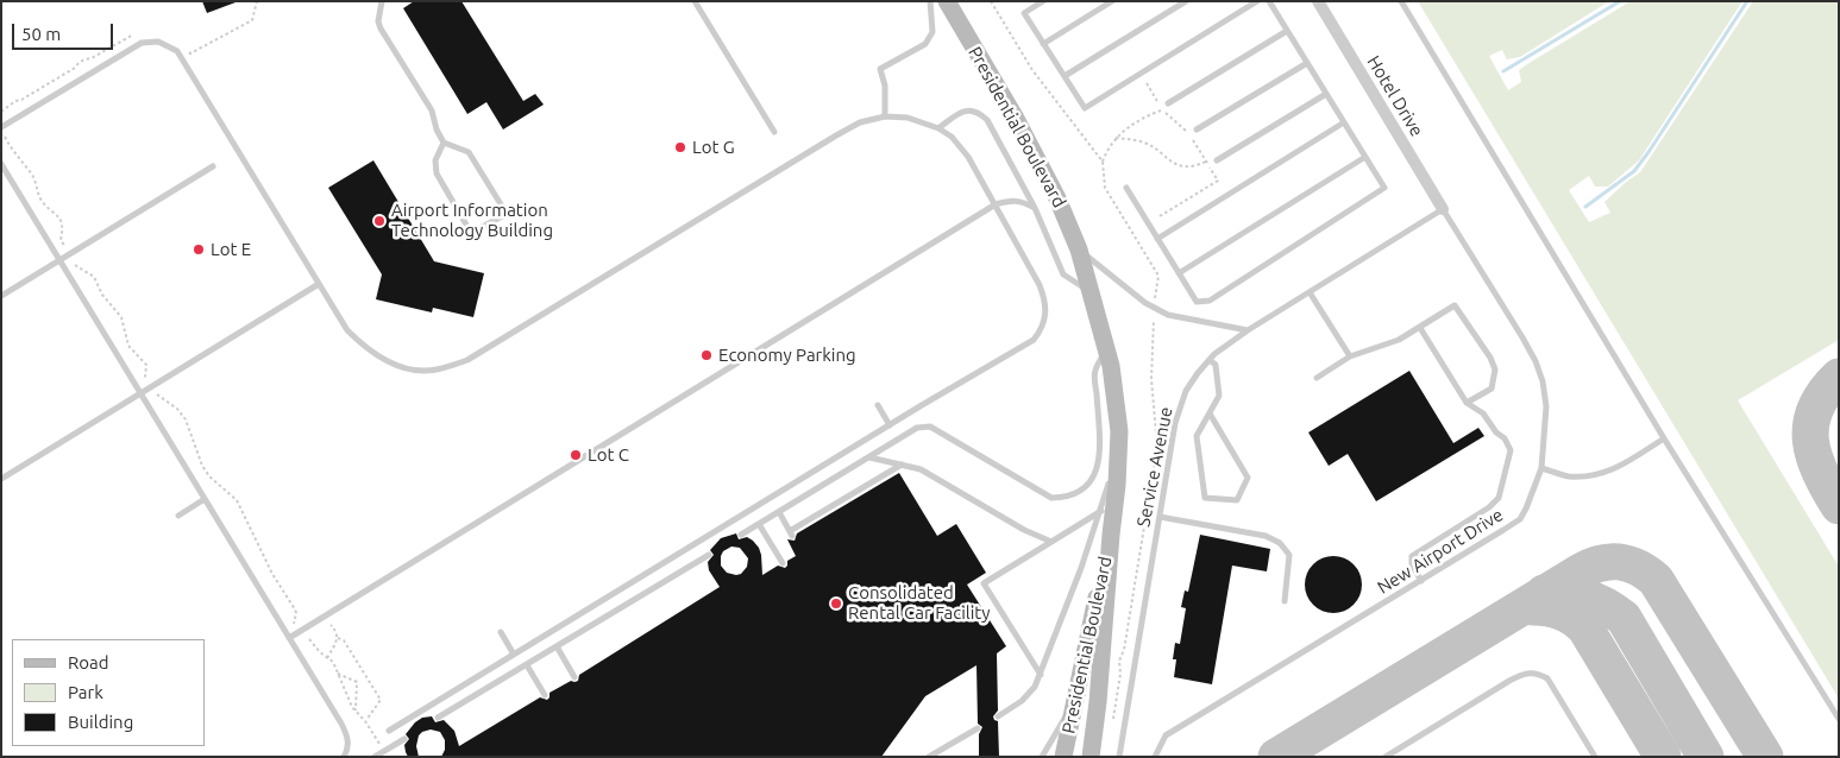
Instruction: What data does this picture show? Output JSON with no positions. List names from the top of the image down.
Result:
{
  "streets": {
    "main road": ["Presidential Boulevard"],
    "street": ["Hotel Drive"],
    "lane": ["Service Avenue", "New Airport Drive"]
  },
  "crossings": [
    ["Hotel Drive", "Service Avenue"],
    ["Hotel Drive", "New Airport Drive"],
    ["Service Avenue", "New Airport Drive"]
  ],
  "places": [
    "Lot G",
    "Airport Information Technology Building",
    "Lot E",
    "Economy Parking",
    "Lot C",
    "Consolidated Rental Car Facility"
  ],
  "legend": ["Road", "Park", "Building"],
  "scale_bar": "50 m"
}
